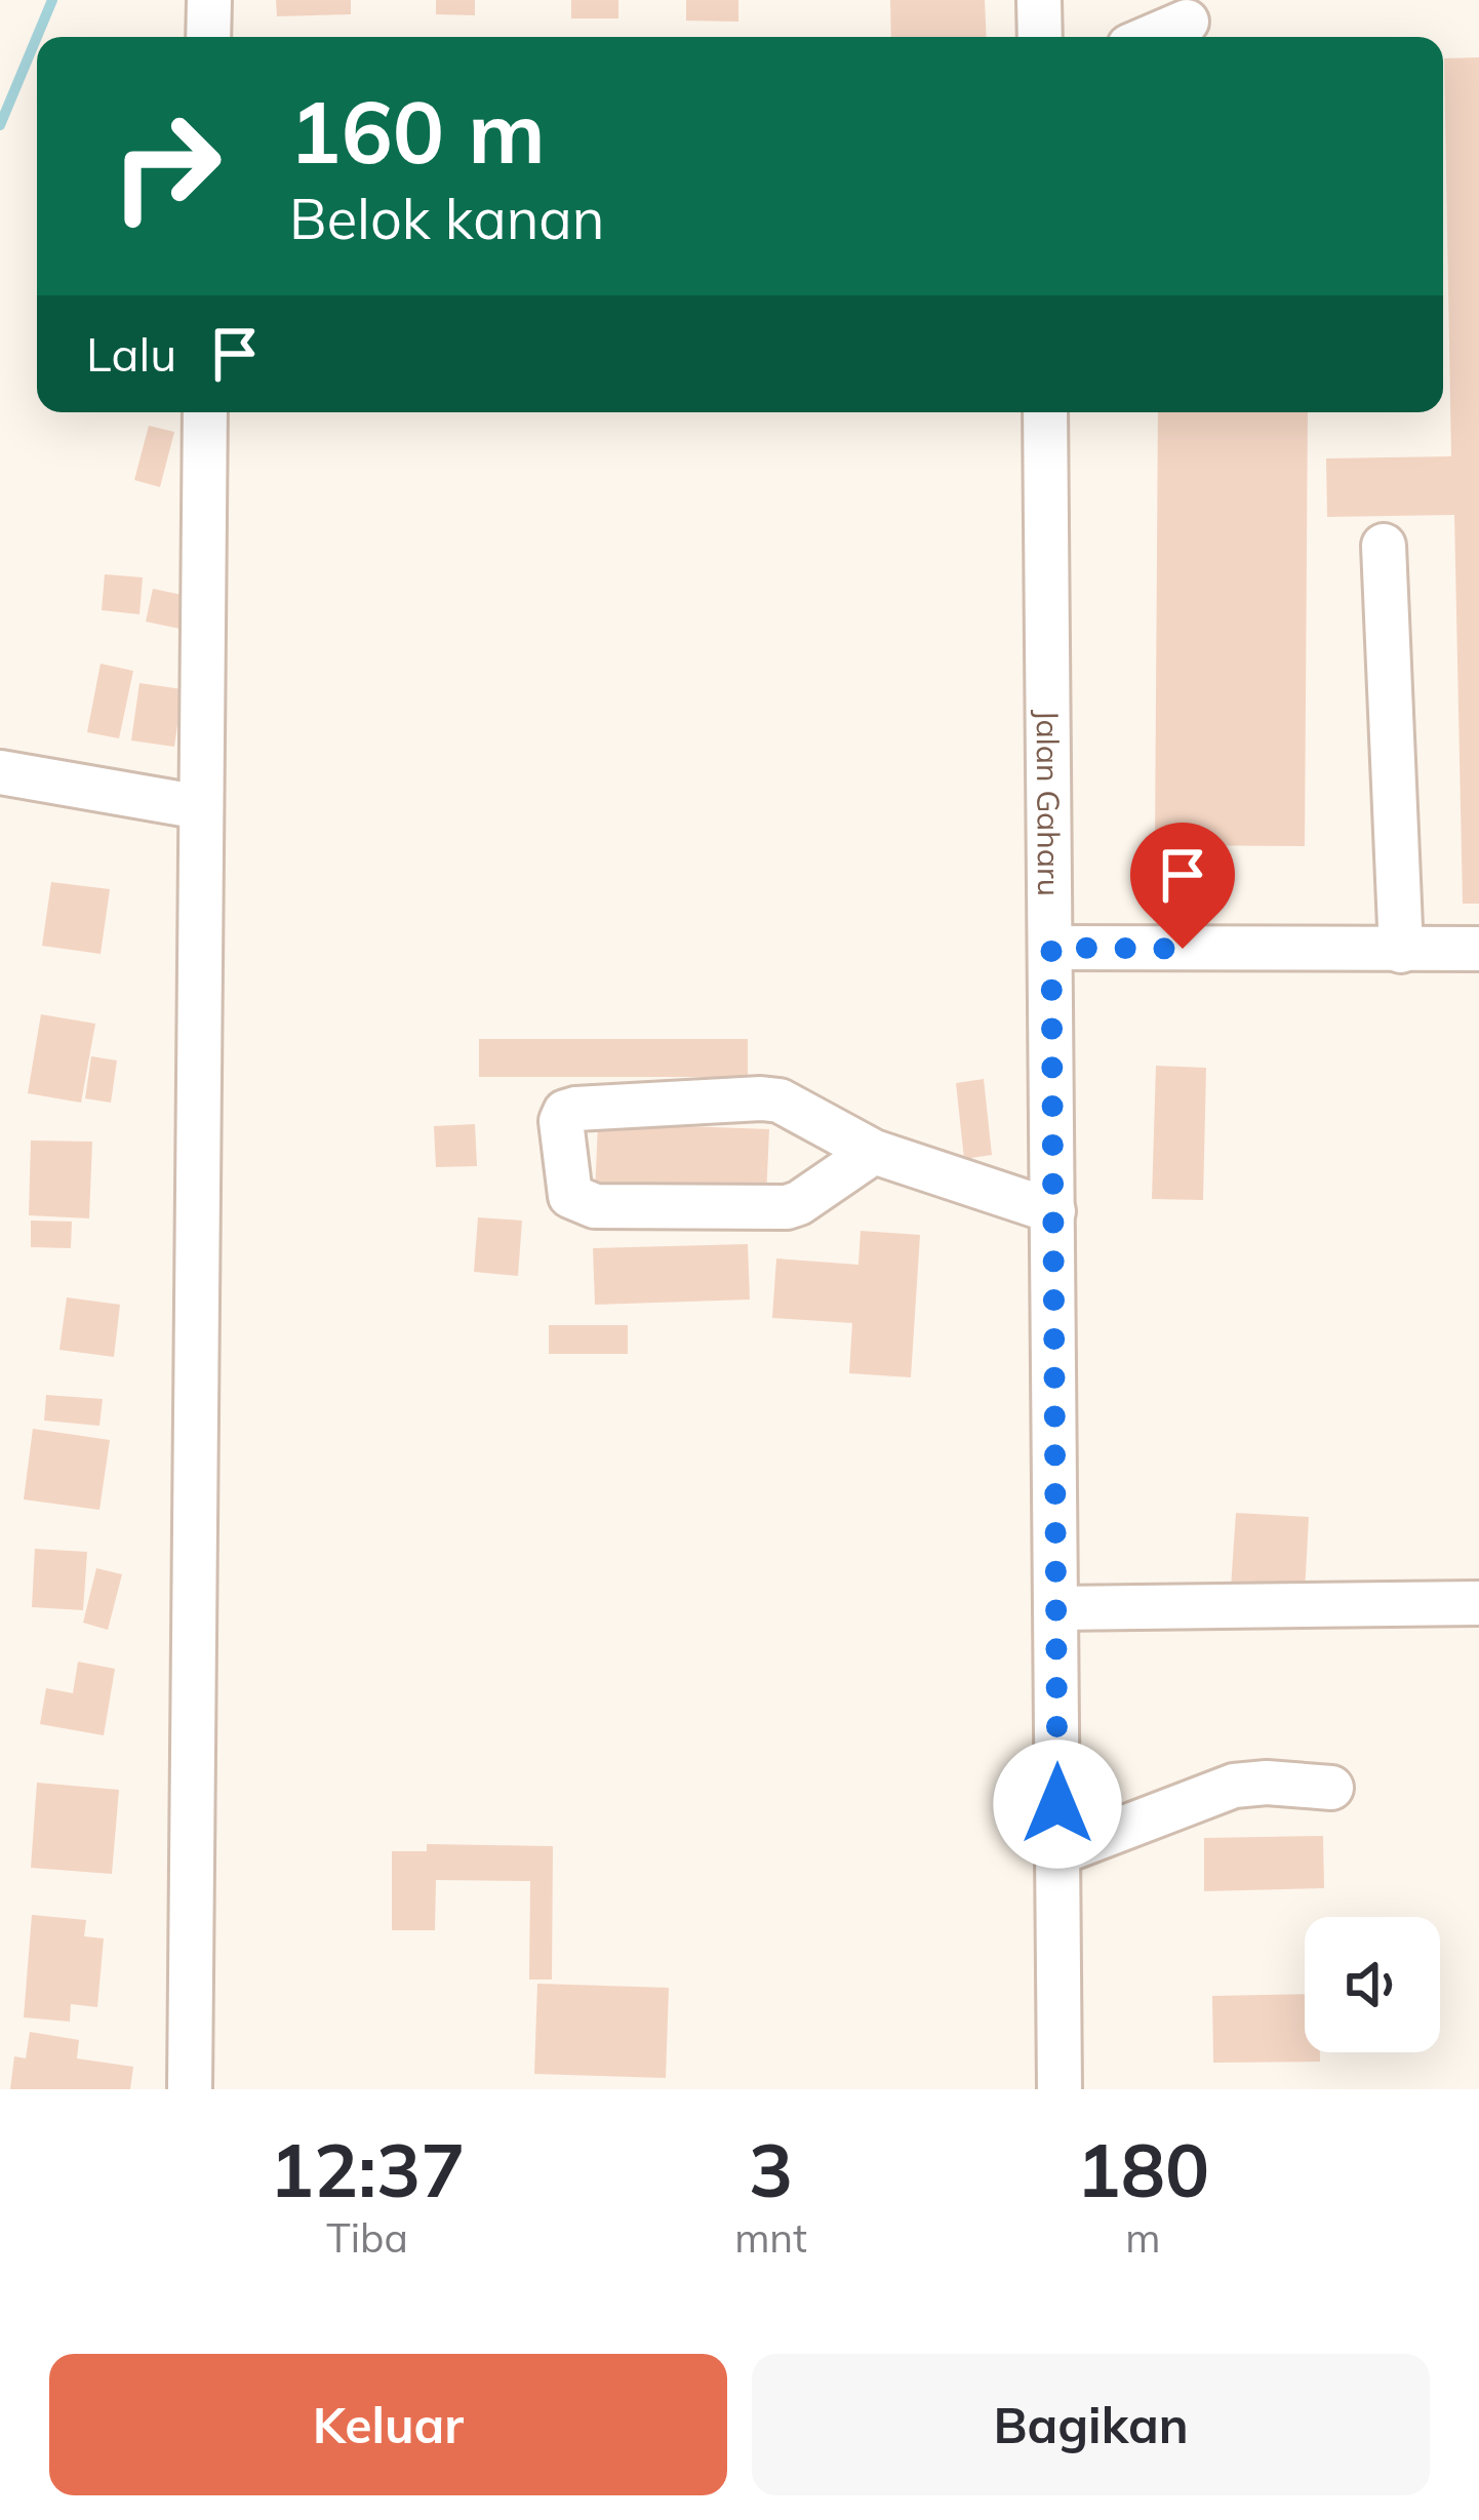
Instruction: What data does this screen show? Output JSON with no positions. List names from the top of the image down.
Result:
{
  "streets": {
    "street": ["Jalan Gaharu"]
  },
  "page": {
    "turn": ["160 m", "Belok kanan"],
    "then": "Lalu",
    "eta": [
      "12:37",
      "Tiba",
      "3",
      "mnt",
      "180",
      "m"
    ],
    "buttons": ["Keluar", "Bagikan"]
  }
}
